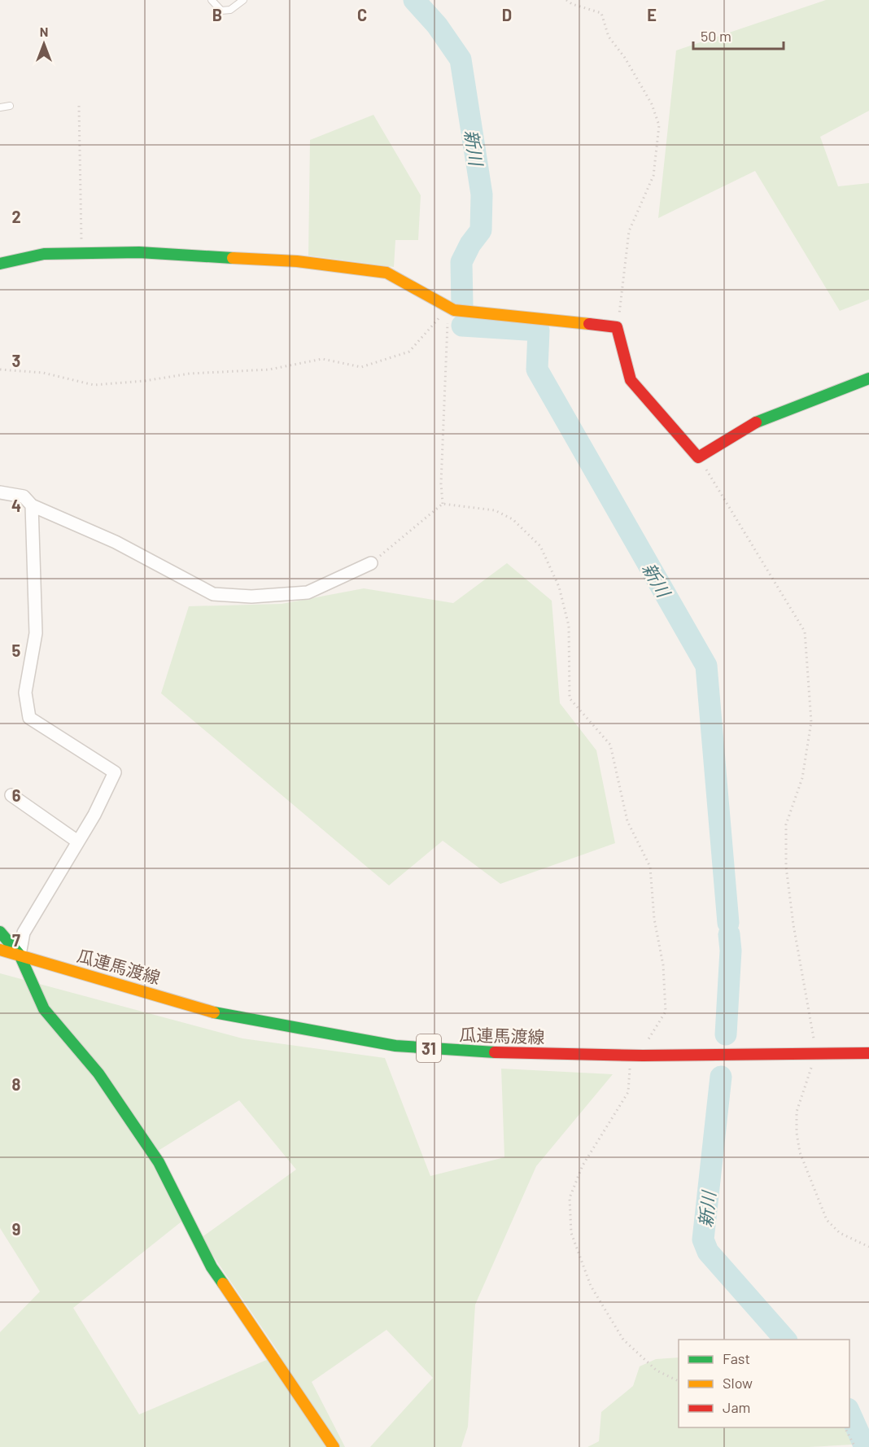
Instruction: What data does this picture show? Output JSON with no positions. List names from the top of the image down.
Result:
{
  "streets": {
    "street": ["瓜連馬渡線", "31"]
  },
  "water": ["新川"],
  "legend": ["Fast", "Slow", "Jam"],
  "scale_bar": "50 m",
  "north": "top",
  "grid": {
    "columns": [
      "B",
      "C",
      "D",
      "E"
    ],
    "rows": [
      "2",
      "3",
      "4",
      "5",
      "6",
      "7",
      "8",
      "9"
    ]
  }
}
